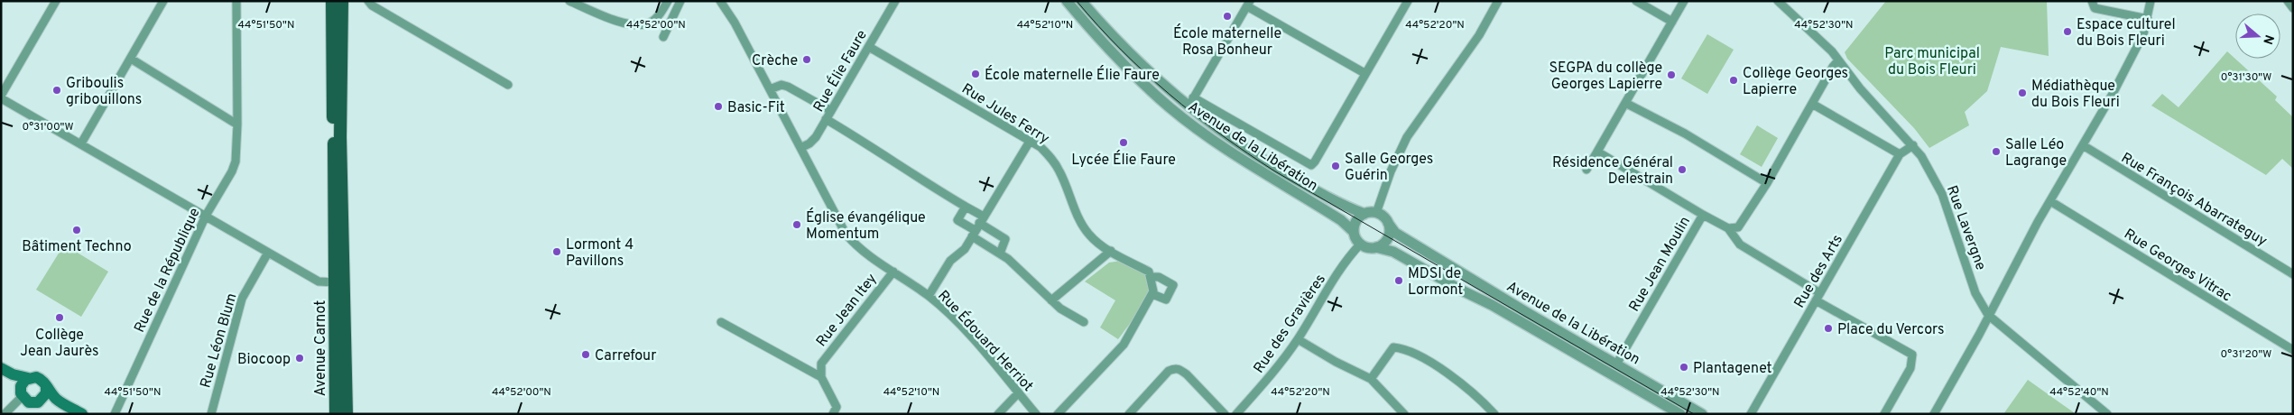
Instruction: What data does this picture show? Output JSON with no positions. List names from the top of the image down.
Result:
{
  "streets": {
    "main road": ["Avenue Carnot"],
    "street": [
      "Rue Élie Faure",
      "Rue Jules Ferry",
      "Avenue de la Libération",
      "Rue François Abarrateguy",
      "Rue Lavergne",
      "Rue Jean Moulin",
      "Rue Georges Vitrac",
      "Rue de la République",
      "Rue des Arts",
      "Rue Jean Itey",
      "Rue des Gravières",
      "Rue Léon Blum",
      "Rue Édouard Herriot"
    ]
  },
  "crossings": [
    ["Rue Élie Faure", "Rue Jules Ferry"],
    ["Rue Élie Faure", "Rue Édouard Herriot"],
    ["Avenue de la Libération", "Rue Jean Moulin"],
    ["Avenue de la Libération", "Rue des Gravières"],
    ["Rue Lavergne", "Rue des Arts"],
    ["Rue Jean Itey", "Rue Édouard Herriot"]
  ],
  "parks": ["Parc municipal du Bois Fleuri"],
  "places": [
    "École maternelle Rosa Bonheur",
    "Espace culturel du Bois Fleuri",
    "Crèche",
    "École maternelle Élie Faure",
    "SEGPA du collège Georges Lapierre",
    "Collège Georges Lapierre",
    "Griboulis gribouillons",
    "Médiathèque du Bois Fleuri",
    "Basic-Fit",
    "Lycée Élie Faure",
    "Salle Léo Lagrange",
    "Salle Georges Guérin",
    "Résidence Général Delestrain",
    "Église évangélique Momentum",
    "Bâtiment Techno",
    "Lormont 4 Pavillons",
    "MDSI de Lormont",
    "Collège Jean Jaurès",
    "Place du Vercors",
    "Carrefour",
    "Biocoop",
    "Plantagenet"
  ],
  "north": "right",
  "coordinates": [
    "44°51'50\"N",
    "44°52'00\"N",
    "44°52'10\"N",
    "44°52'20\"N",
    "44°52'30\"N",
    "0°31'30\"W",
    "0°31'00\"W",
    "0°31'20\"W",
    "44°52'40\"N"
  ]
}
